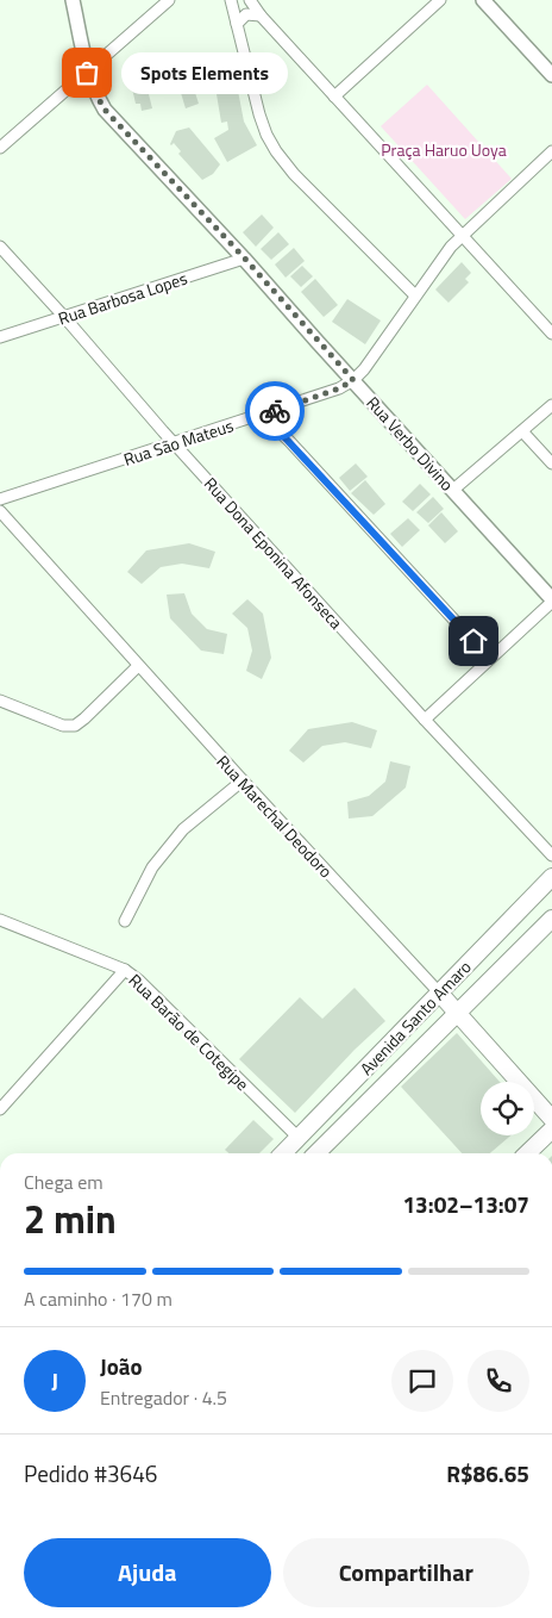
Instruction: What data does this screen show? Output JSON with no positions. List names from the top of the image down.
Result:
{
  "streets": {
    "main road": ["Rua Marechal Deodoro", "Avenida Santo Amaro"],
    "street": [
      "Rua Barbosa Lopes",
      "Rua São Mateus",
      "Rua Verbo Divino",
      "Rua Dona Eponina Afonseca",
      "Rua Barão de Cotegipe"
    ]
  },
  "crossings": [
    ["Rua Barbosa Lopes", "Rua Verbo Divino"],
    ["Rua Barbosa Lopes", "Rua Dona Eponina Afonseca"],
    ["Rua São Mateus", "Rua Verbo Divino"],
    ["Rua São Mateus", "Rua Dona Eponina Afonseca"],
    ["Rua Marechal Deodoro", "Avenida Santo Amaro"],
    ["Avenida Santo Amaro", "Rua Barão de Cotegipe"]
  ],
  "parks": ["Praça Haruo Uoya"],
  "places": ["Spots Elements"],
  "page": {
    "bubble": "Spots Elements",
    "heading": ["2 min", "Chega em", "13:02–13:07"],
    "panel": [
      "João",
      "Entregador · 4.5",
      "Pedido #3646",
      "R$86.65"
    ],
    "bar": "A caminho · 170 m",
    "round": "J",
    "buttons": ["Ajuda", "Compartilhar"]
  }
}
